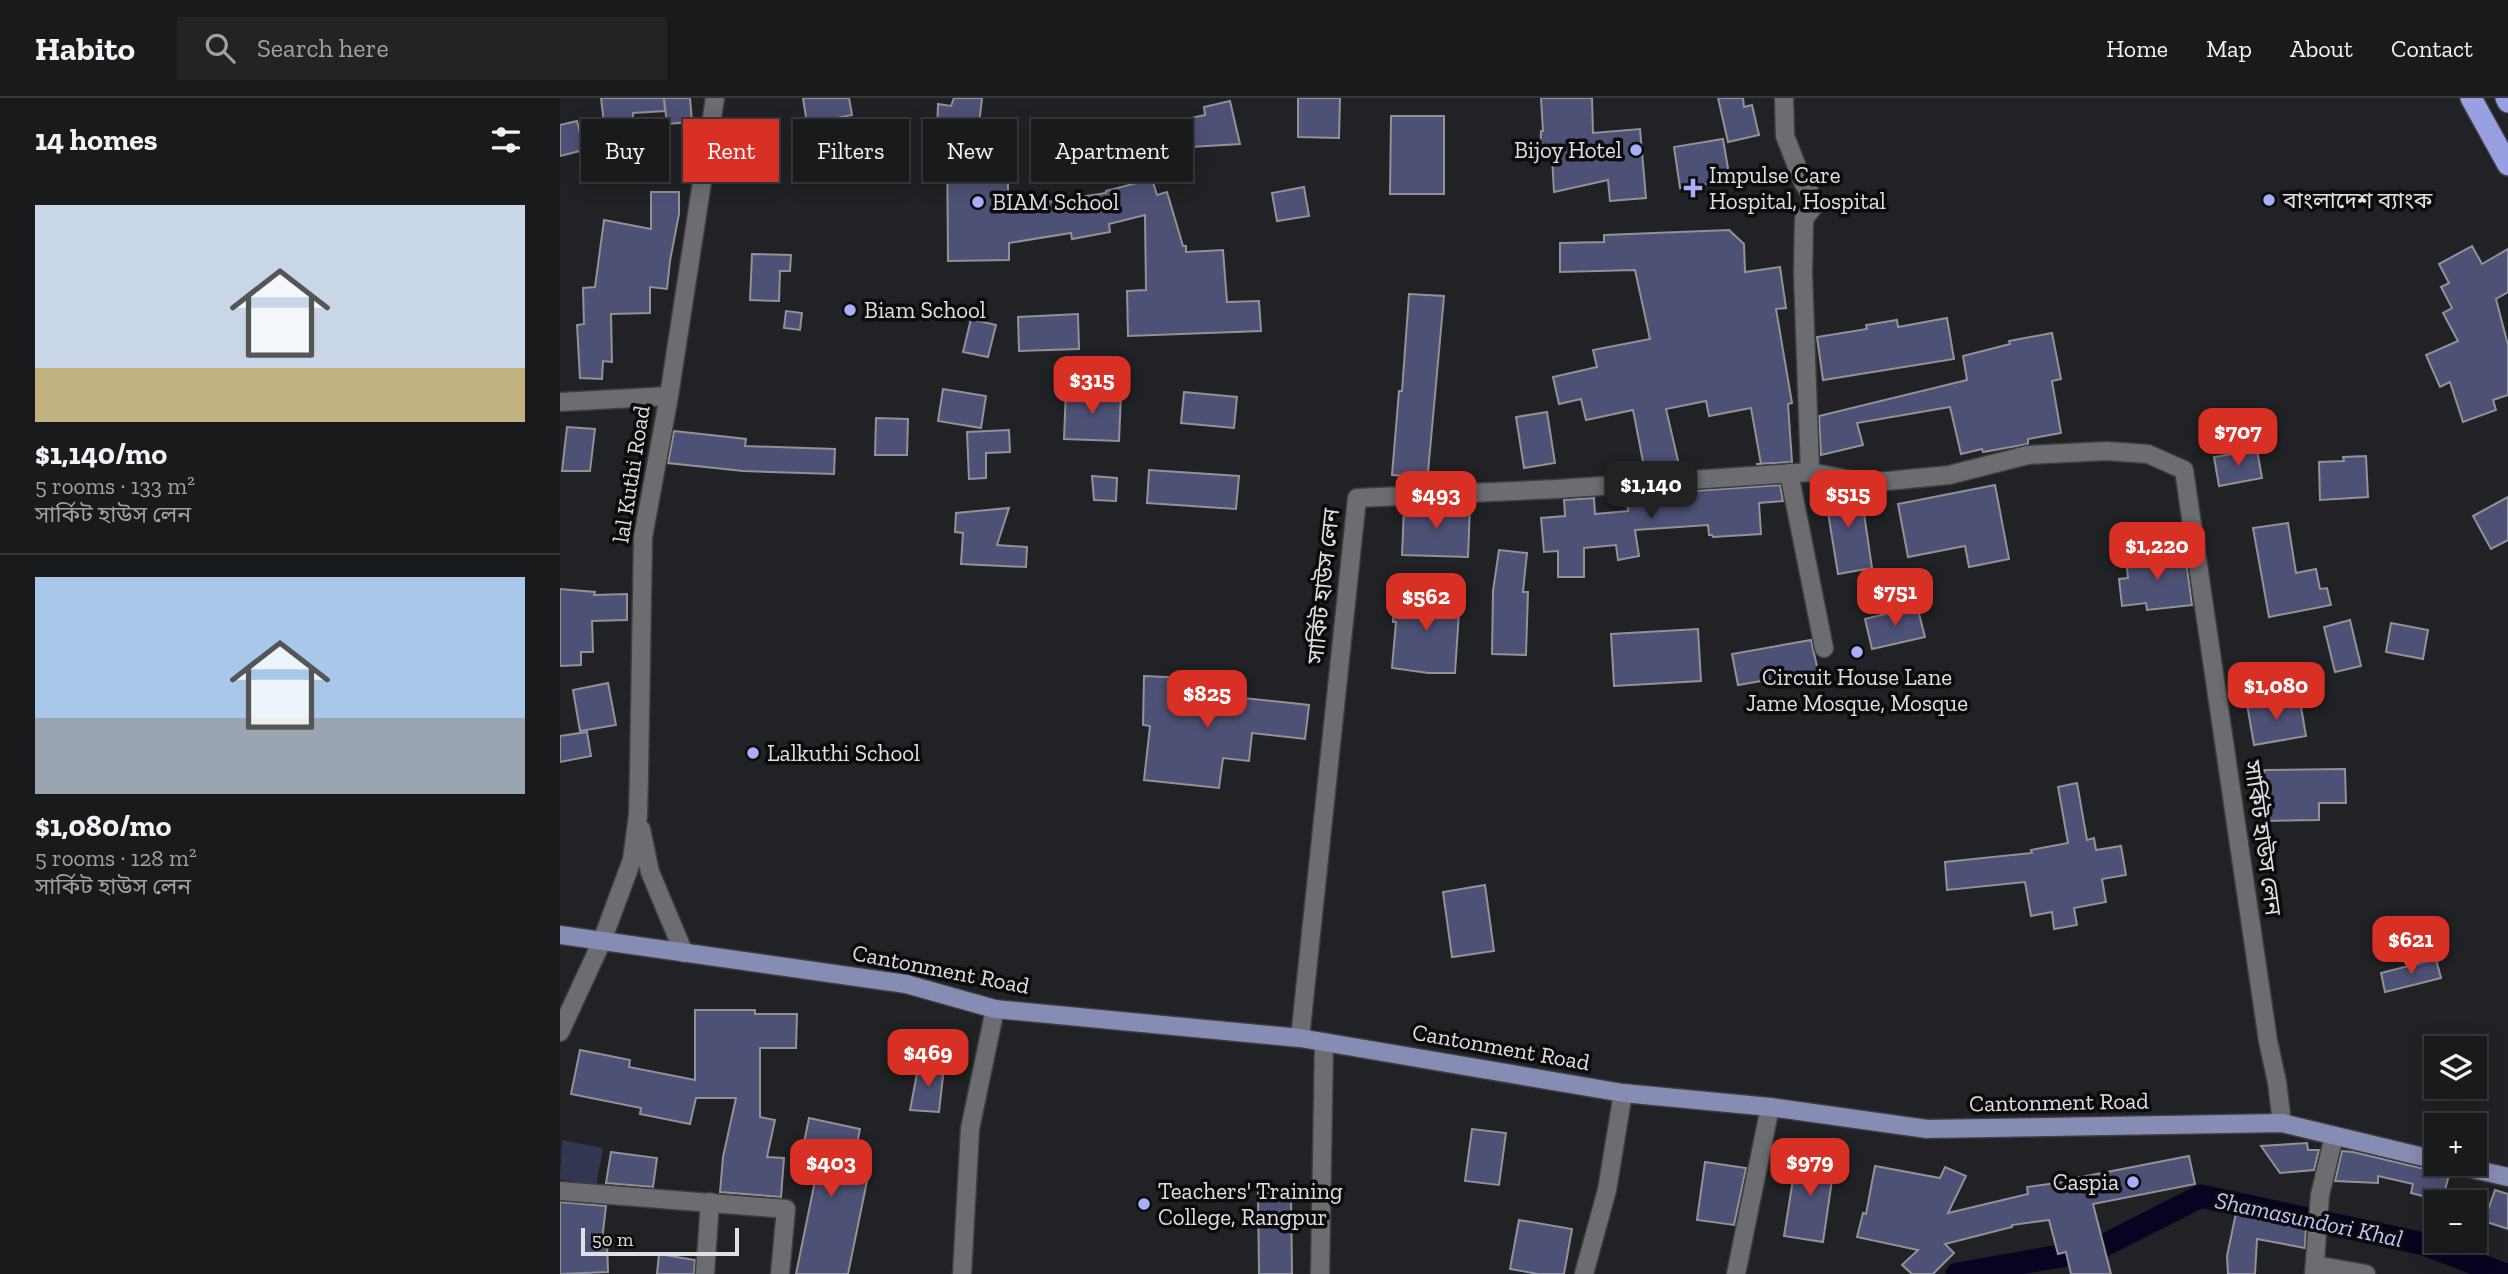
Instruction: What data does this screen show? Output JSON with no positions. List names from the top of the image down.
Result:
{
  "streets": {
    "main road": ["Cantonment Road"],
    "street": ["lal Kuthi Road", "সার্কিট হাউস লেন"]
  },
  "crossings": [
    ["lal Kuthi Road", "Cantonment Road"],
    ["সার্কিট হাউস লেন", "Cantonment Road"]
  ],
  "water": ["Shamasundori Khal"],
  "places": {
    "other": [
      "Bijoy Hotel",
      "বাংলাদেশ ব্যাংক",
      "BIAM School",
      "Biam School",
      "Circuit House Lane Jame Mosque, Mosque",
      "Lalkuthi School",
      "Caspia",
      "Teachers' Training College, Rangpur"
    ],
    "health": ["Impulse Care Hospital, Hospital"]
  },
  "scale_bar": "50 m",
  "page": {
    "header": "Habito",
    "search": "Search here",
    "nav": [
      "Home",
      "Map",
      "About",
      "Contact"
    ],
    "heading": "14 homes",
    "chip": [
      "Buy",
      "Rent",
      "Filters",
      "New",
      "Apartment"
    ],
    "list": [
      {
        "name": "$1,140/mo",
        "note": "5 rooms · 133 m² · সার্কিট হাউস লেন"
      },
      {
        "name": "$1,080/mo",
        "note": "5 rooms · 128 m² · সার্কিট হাউস লেন"
      }
    ],
    "price": [
      "$315",
      "$707",
      "$1,140",
      "$515",
      "$493",
      "$1,220",
      "$751",
      "$562",
      "$1,080",
      "$825",
      "$621",
      "$469",
      "$979",
      "$403"
    ],
    "map_buttons": ["+", "−"],
    "scale": "50 m"
  }
}
